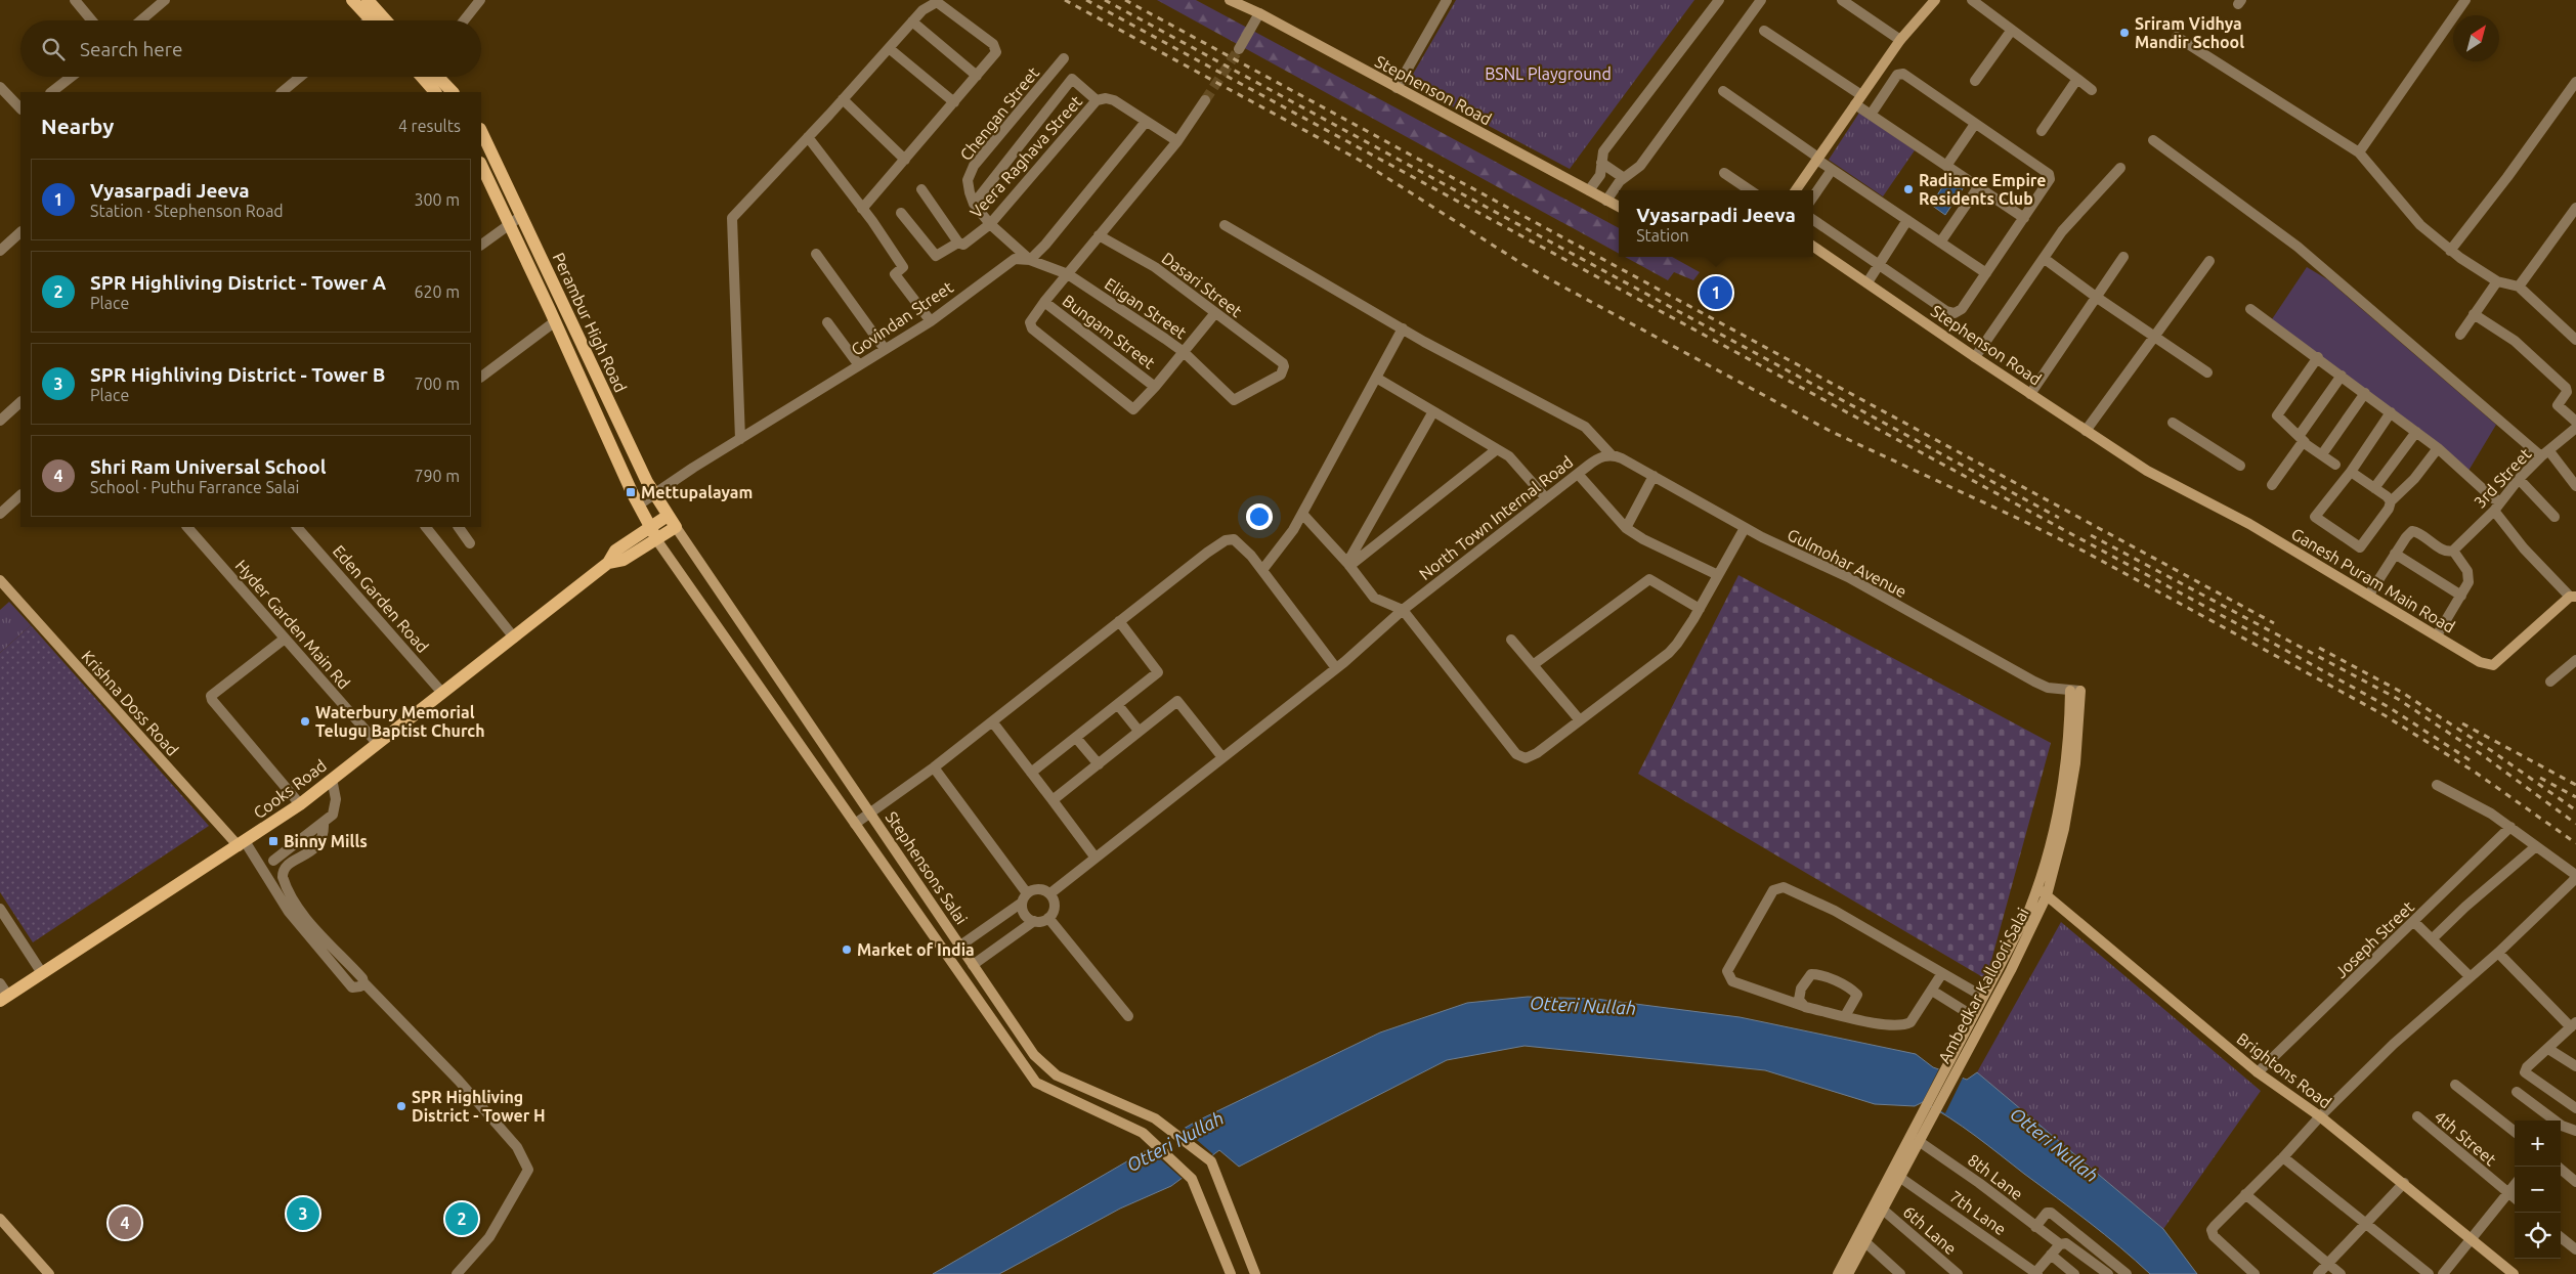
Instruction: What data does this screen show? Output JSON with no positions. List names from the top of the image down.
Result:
{
  "streets": {
    "main road": [
      "Stephenson Road",
      "Perambur High Road",
      "Ganesh Puram Main Road",
      "Krishna Doss Road",
      "Cooks Road",
      "Stephensons Salai",
      "Ambedkar Kalloori Salai",
      "Brightons Road"
    ],
    "street": [
      "Chengan Street",
      "Veera Raghava Street",
      "Dasari Street",
      "Eligan Street",
      "Govindan Street",
      "Bungam Street",
      "3rd Street",
      "North Town Internal Road",
      "Gulmohar Avenue",
      "Eden Garden Road",
      "Hyder Garden Main Rd",
      "Joseph Street",
      "4th Street",
      "8th Lane",
      "7th Lane",
      "6th Lane"
    ]
  },
  "crossings": [
    ["Stephenson Road", "Ganesh Puram Main Road"],
    ["Chengan Street", "Veera Raghava Street"],
    ["Chengan Street", "Eligan Street"],
    ["Chengan Street", "Govindan Street"],
    ["Dasari Street", "Eligan Street"],
    ["Eligan Street", "Govindan Street"],
    ["Govindan Street", "Perambur High Road"],
    ["Perambur High Road", "Cooks Road"],
    ["Perambur High Road", "Stephensons Salai"],
    ["North Town Internal Road", "Gulmohar Avenue"],
    ["Gulmohar Avenue", "Ambedkar Kalloori Salai"],
    ["Eden Garden Road", "Cooks Road"],
    ["Hyder Garden Main Rd", "Cooks Road"],
    ["Krishna Doss Road", "Cooks Road"],
    ["Cooks Road", "Stephensons Salai"],
    ["Joseph Street", "Brightons Road"],
    ["Ambedkar Kalloori Salai", "Brightons Road"],
    ["Ambedkar Kalloori Salai", "8th Lane"],
    ["Ambedkar Kalloori Salai", "7th Lane"],
    ["Ambedkar Kalloori Salai", "6th Lane"]
  ],
  "water": ["Otteri Nullah"],
  "parks": ["BSNL Playground"],
  "places": {
    "other": [
      "Sriram Vidhya Mandir School",
      "Radiance Empire Residents Club",
      "Waterbury Memorial Telugu Baptist Church",
      "Market of India",
      "SPR Highliving District - Tower H"
    ],
    "transit": ["Mettupalayam", "Binny Mills"]
  },
  "north": "top right",
  "page": {
    "search": "Search here",
    "heading": ["Nearby", "4 results"],
    "list": [
      {
        "mark": "1",
        "name": "Vyasarpadi Jeeva",
        "note": "Station · Stephenson Road",
        "value": "300 m"
      },
      {
        "mark": "2",
        "name": "SPR Highliving District - Tower A",
        "note": "Place",
        "value": "620 m"
      },
      {
        "mark": "3",
        "name": "SPR Highliving District - Tower B",
        "note": "Place",
        "value": "700 m"
      },
      {
        "mark": "4",
        "name": "Shri Ram Universal School",
        "note": "School · Puthu Farrance Salai",
        "value": "790 m"
      }
    ],
    "popup": ["Vyasarpadi Jeeva", "Station"],
    "pins": [
      "1",
      "3",
      "2",
      "4"
    ],
    "map_buttons": ["+", "−"]
  }
}
